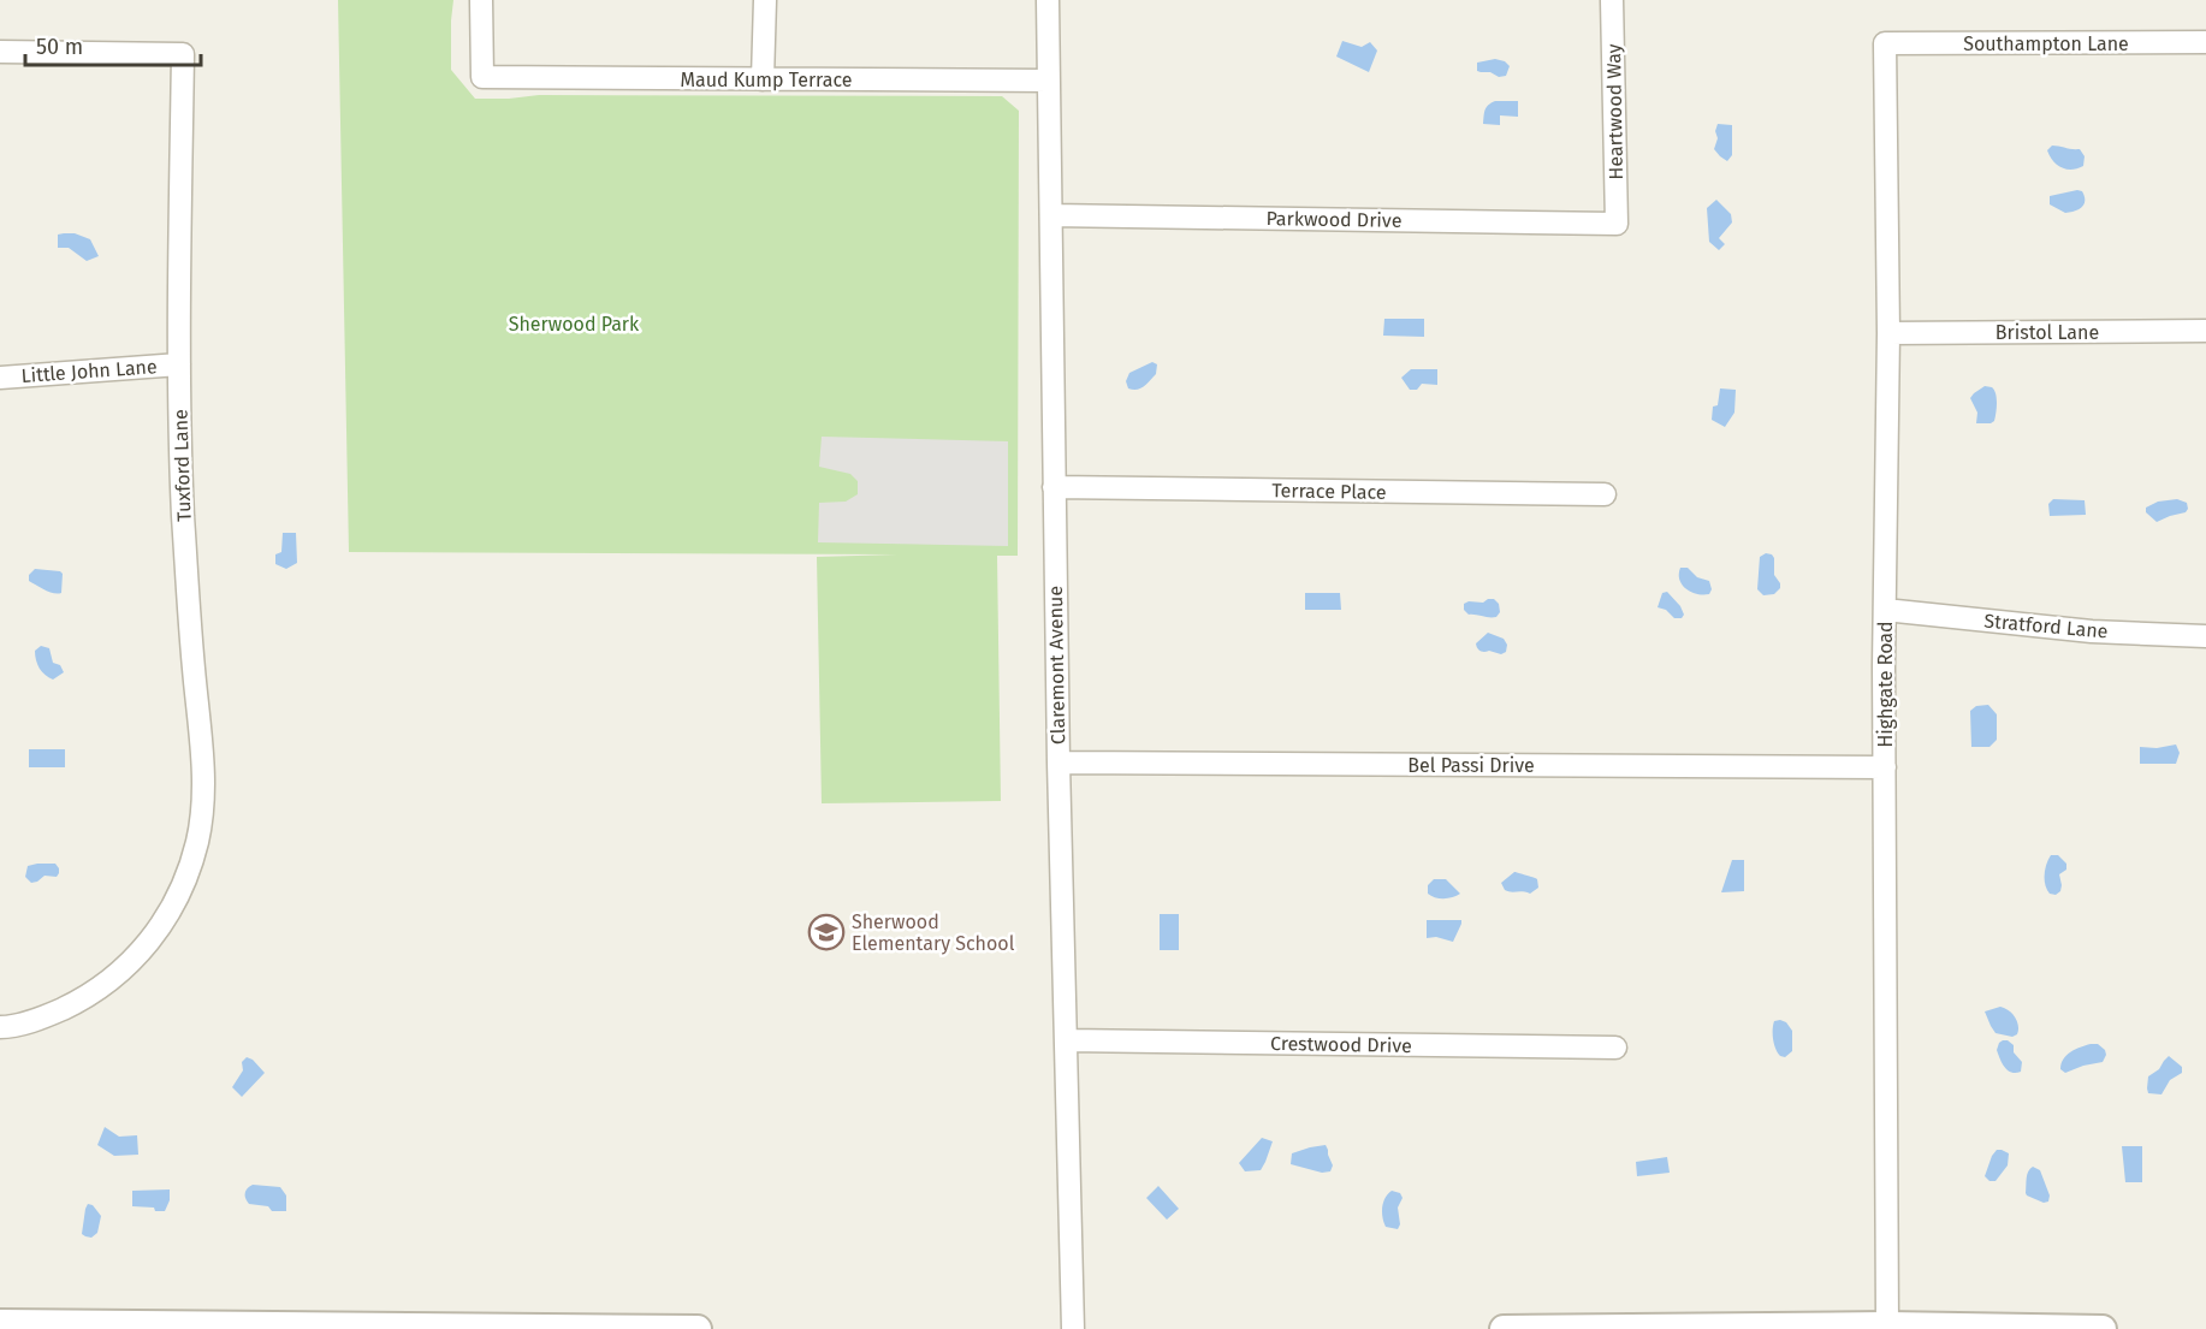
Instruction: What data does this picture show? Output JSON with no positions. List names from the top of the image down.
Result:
{
  "streets": {
    "street": [
      "Southampton Lane",
      "Maud Kump Terrace",
      "Heartwood Way",
      "Parkwood Drive",
      "Bristol Lane",
      "Little John Lane",
      "Tuxford Lane",
      "Terrace Place",
      "Stratford Lane",
      "Claremont Avenue",
      "Highgate Road",
      "Bel Passi Drive",
      "Crestwood Drive"
    ]
  },
  "crossings": [
    ["Southampton Lane", "Highgate Road"],
    ["Maud Kump Terrace", "Claremont Avenue"],
    ["Heartwood Way", "Parkwood Drive"],
    ["Parkwood Drive", "Claremont Avenue"],
    ["Bristol Lane", "Highgate Road"],
    ["Little John Lane", "Tuxford Lane"],
    ["Terrace Place", "Claremont Avenue"],
    ["Stratford Lane", "Highgate Road"],
    ["Claremont Avenue", "Bel Passi Drive"],
    ["Claremont Avenue", "Crestwood Drive"],
    ["Highgate Road", "Bel Passi Drive"]
  ],
  "parks": ["Sherwood Park"],
  "places": {
    "school or university": ["Sherwood Elementary School"]
  },
  "scale_bar": "50 m"
}
